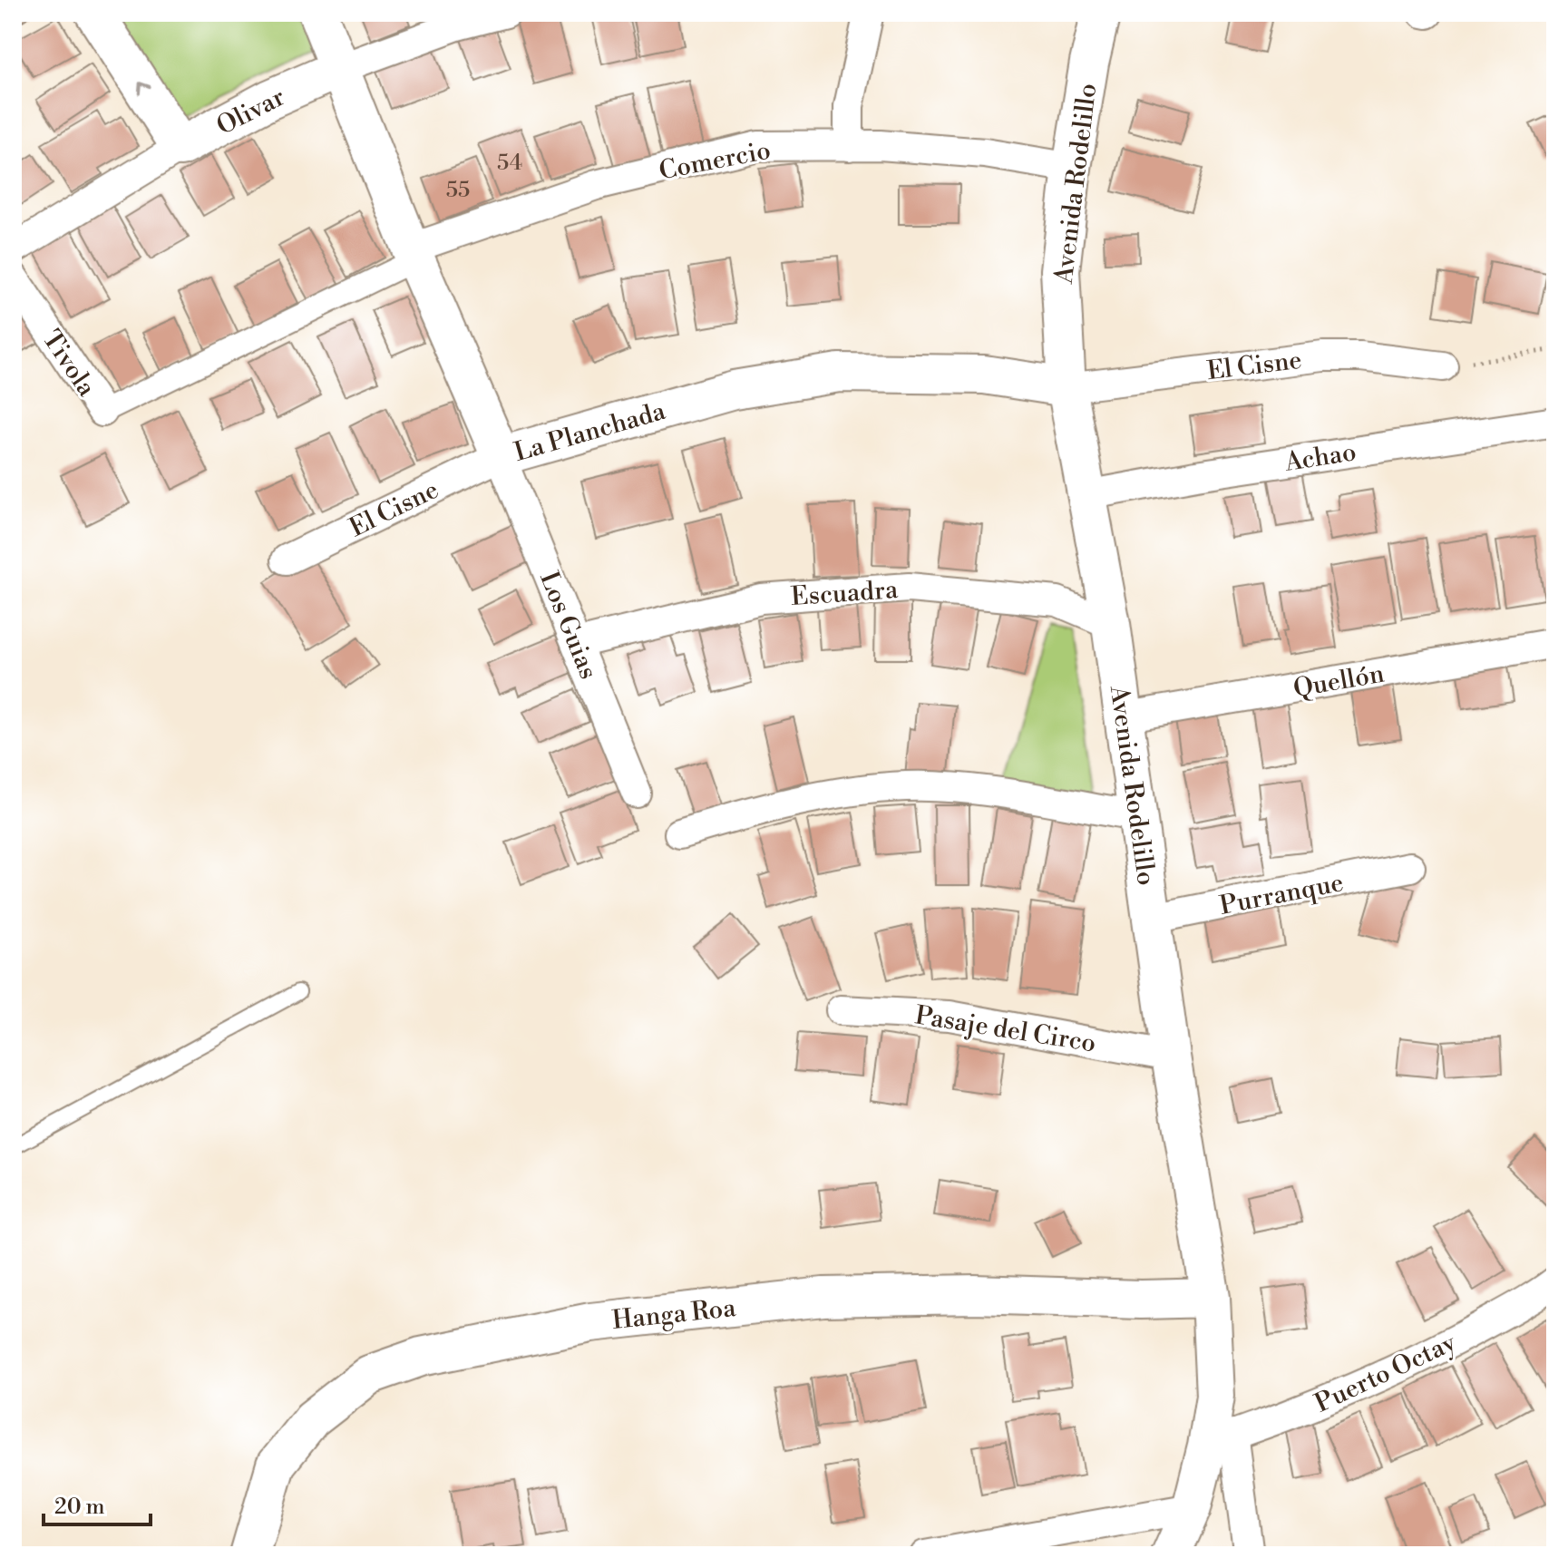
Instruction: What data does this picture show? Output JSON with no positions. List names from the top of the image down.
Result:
{
  "streets": {
    "street": [
      "Olivar",
      "Comercio",
      "Avenida Rodelillo",
      "Tivola",
      "El Cisne",
      "La Planchada",
      "Achao",
      "Escuadra",
      "Los Guias",
      "Quellón",
      "Purranque",
      "Pasaje del Circo",
      "Hanga Roa",
      "Puerto Octay"
    ]
  },
  "crossings": [
    ["Olivar", "La Planchada"],
    ["Comercio", "Avenida Rodelillo"],
    ["Comercio", "Tivola"],
    ["Comercio", "La Planchada"],
    ["Avenida Rodelillo", "El Cisne"],
    ["Avenida Rodelillo", "La Planchada"],
    ["Avenida Rodelillo", "Achao"],
    ["Avenida Rodelillo", "Escuadra"],
    ["Avenida Rodelillo", "Quellón"],
    ["Avenida Rodelillo", "Purranque"],
    ["Avenida Rodelillo", "Pasaje del Circo"],
    ["Avenida Rodelillo", "Hanga Roa"],
    ["Avenida Rodelillo", "Puerto Octay"],
    ["El Cisne", "La Planchada"],
    ["El Cisne", "Los Guias"],
    ["La Planchada", "Los Guias"],
    ["Escuadra", "Los Guias"]
  ],
  "house_numbers": ["54", "55"],
  "scale_bar": "20 m"
}
